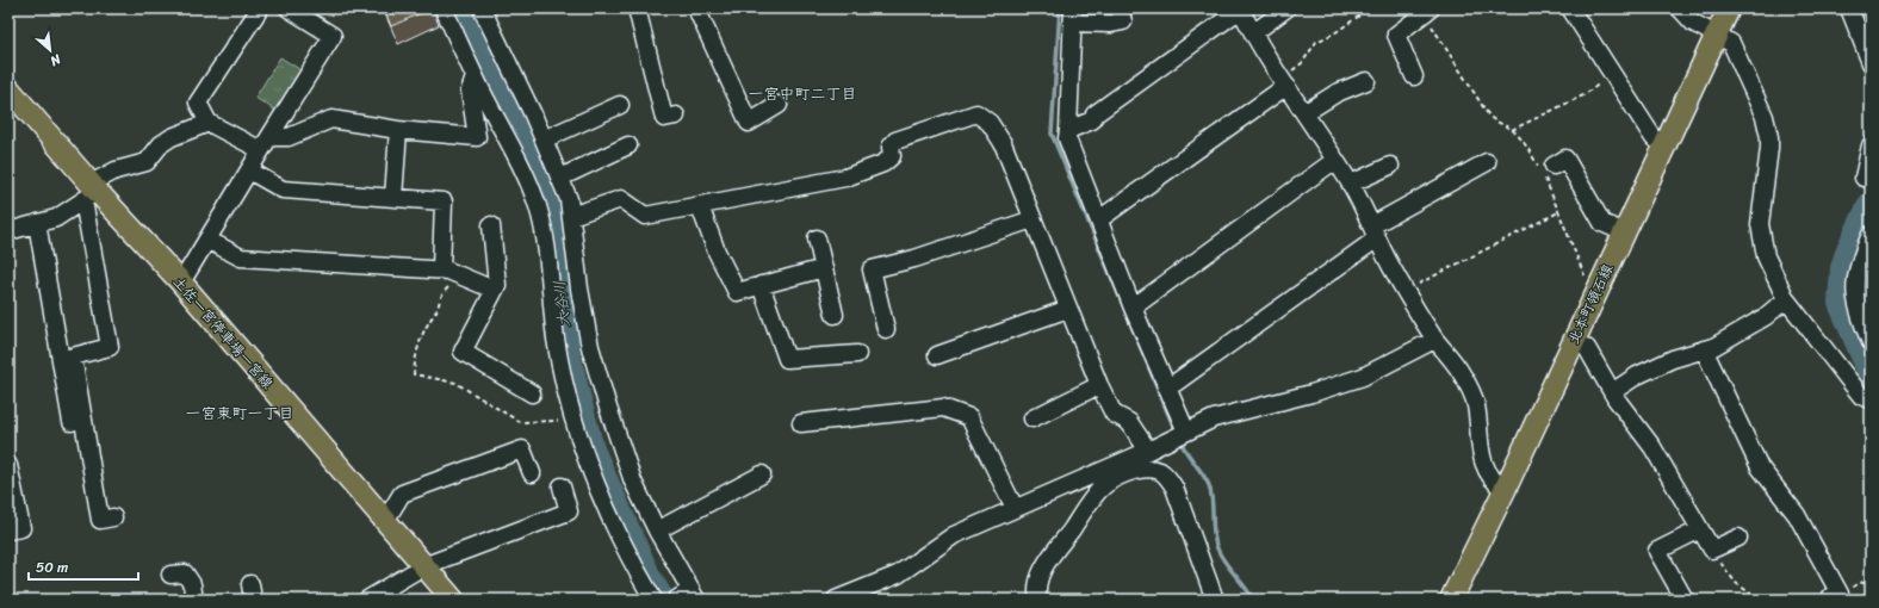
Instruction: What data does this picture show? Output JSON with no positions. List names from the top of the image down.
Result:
{
  "streets": {
    "main road": ["北本町領石線", "土佐一宮停車場一宮線"]
  },
  "districts": ["一宮中町二丁目", "一宮東町一丁目"],
  "water": ["大谷川"],
  "scale_bar": "50 m",
  "north": "bottom right"
}
